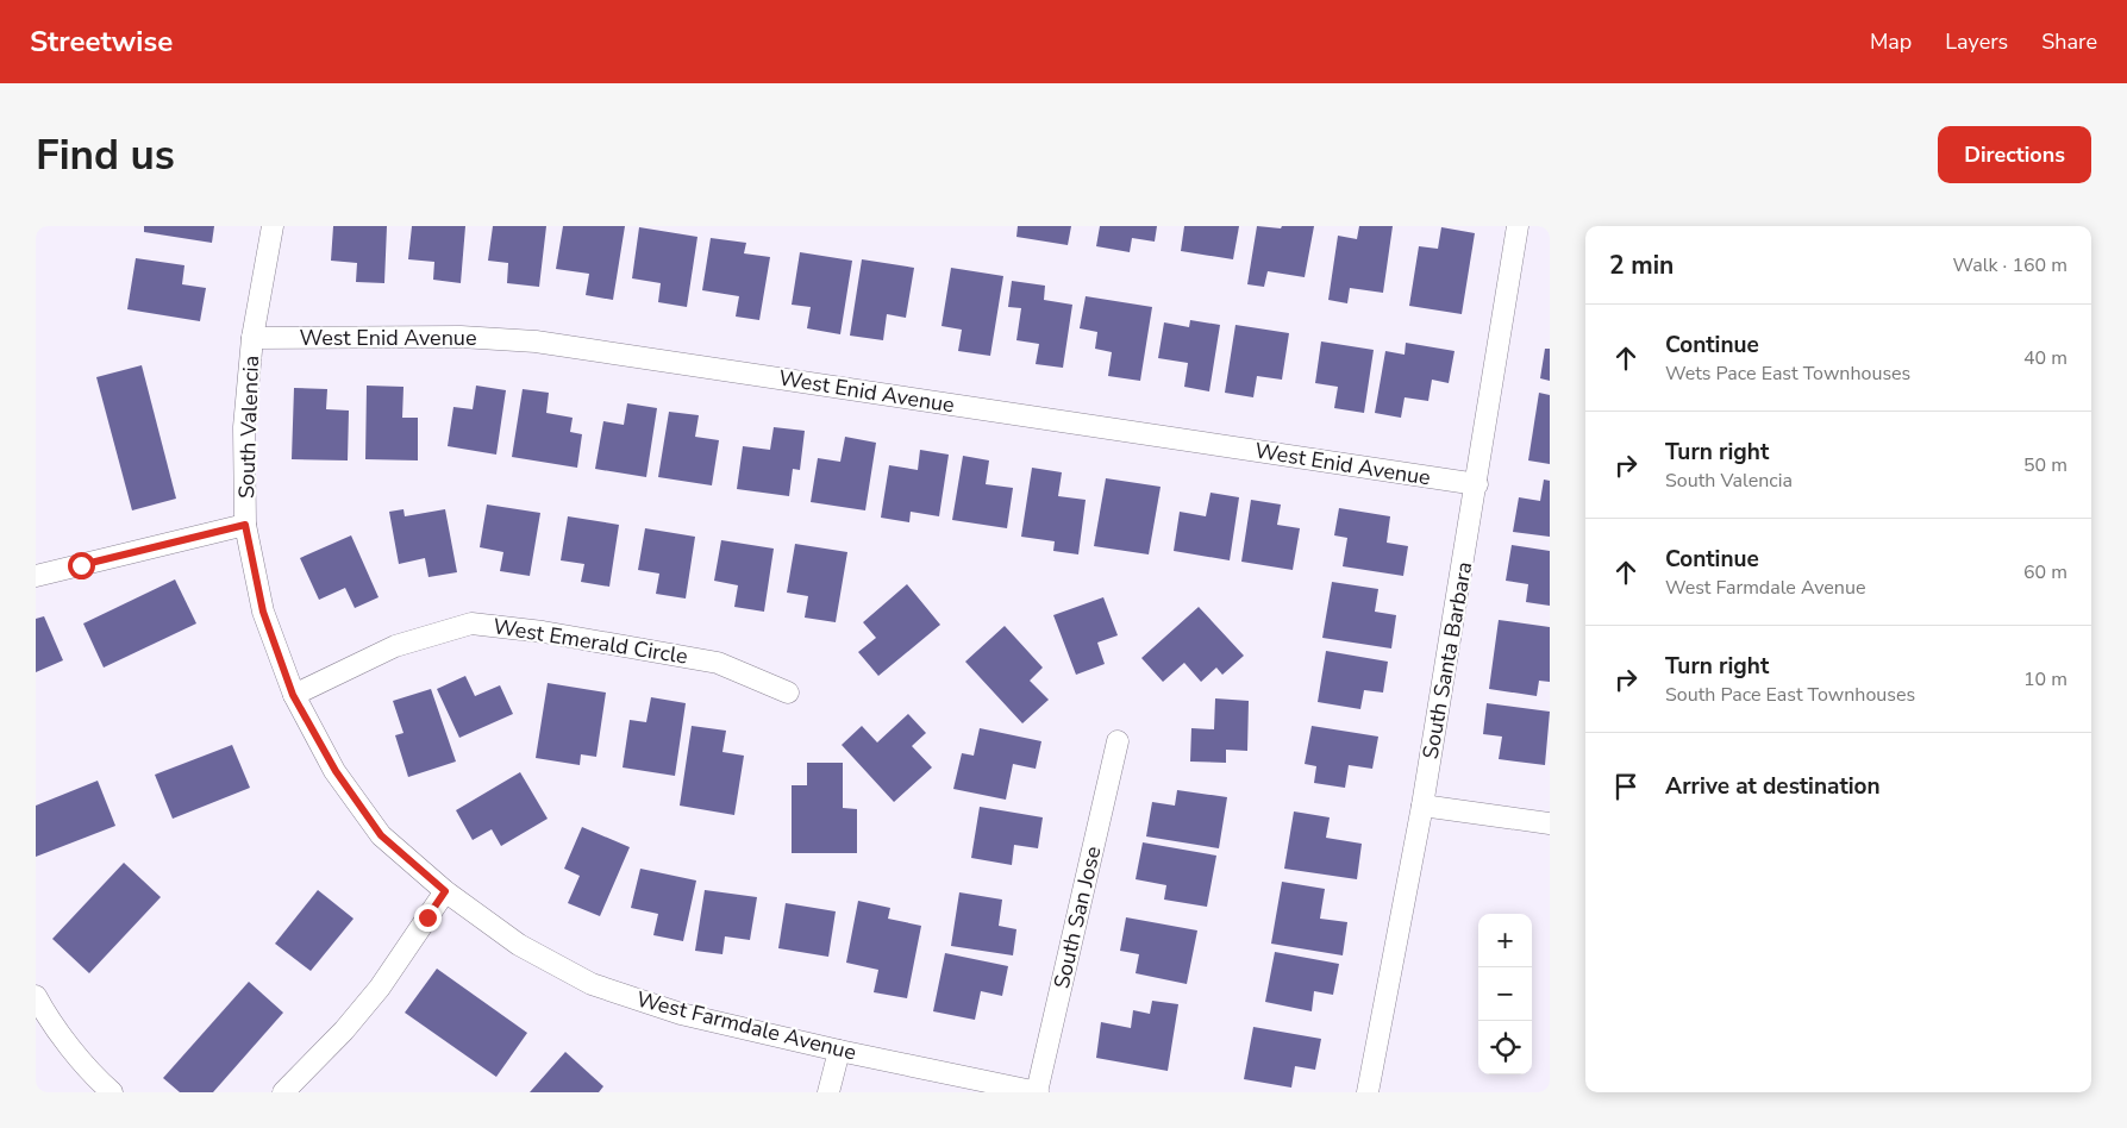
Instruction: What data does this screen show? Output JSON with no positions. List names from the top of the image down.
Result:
{
  "streets": {
    "street": [
      "West Enid Avenue",
      "South Valencia",
      "West Emerald Circle",
      "South Santa Barbara",
      "South San Jose",
      "West Farmdale Avenue"
    ]
  },
  "crossings": [
    ["West Enid Avenue", "South Valencia"],
    ["West Enid Avenue", "South Santa Barbara"],
    ["South Valencia", "West Emerald Circle"],
    ["South Valencia", "West Farmdale Avenue"],
    ["West Emerald Circle", "West Farmdale Avenue"],
    ["South San Jose", "West Farmdale Avenue"]
  ],
  "page": {
    "header": "Streetwise",
    "nav": ["Map", "Layers", "Share"],
    "buttons": "Directions",
    "title": "Find us",
    "heading": ["2 min", "Walk · 160 m"],
    "list": [
      ["Continue", "Wets Pace East Townhouses", "40 m"],
      ["Turn right", "South Valencia", "50 m"],
      ["Continue", "West Farmdale Avenue", "60 m"],
      ["Turn right", "South Pace East Townhouses", "10 m"],
      "Arrive at destination"
    ],
    "map_buttons": ["+", "−"]
  }
}
